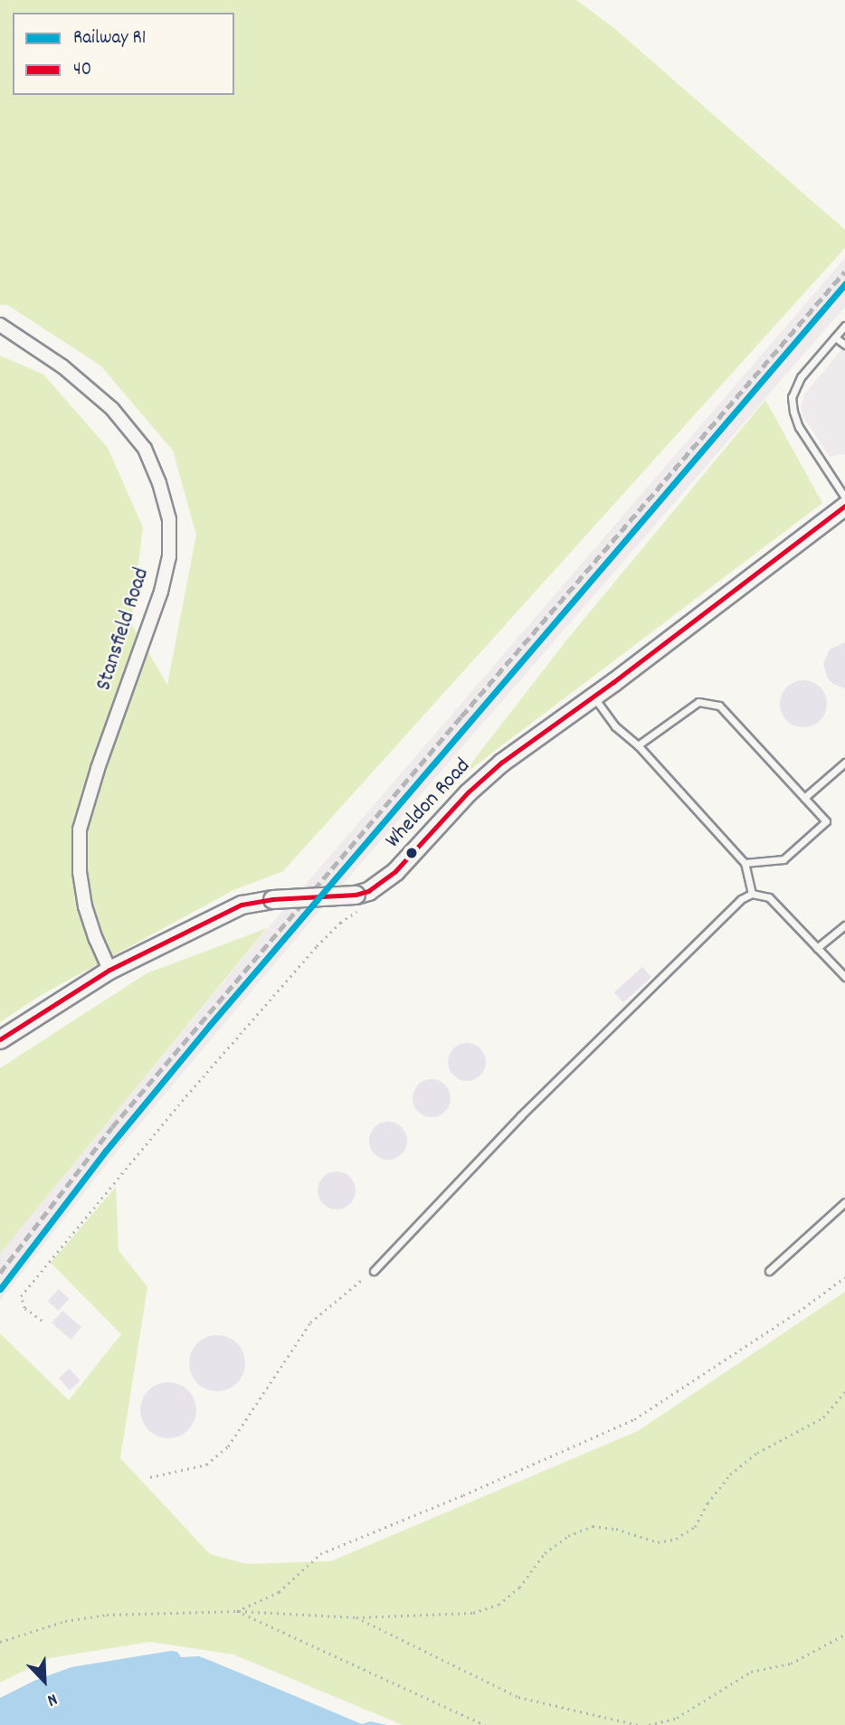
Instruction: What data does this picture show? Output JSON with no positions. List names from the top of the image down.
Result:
{
  "streets": {
    "street": ["Stansfield Road", "Wheldon Road"]
  },
  "crossings": [
    ["Stansfield Road", "Wheldon Road"]
  ],
  "lines": ["rail line R1", "transit line 40"],
  "legend": ["Railway R1", "40"],
  "north": "bottom right"
}
